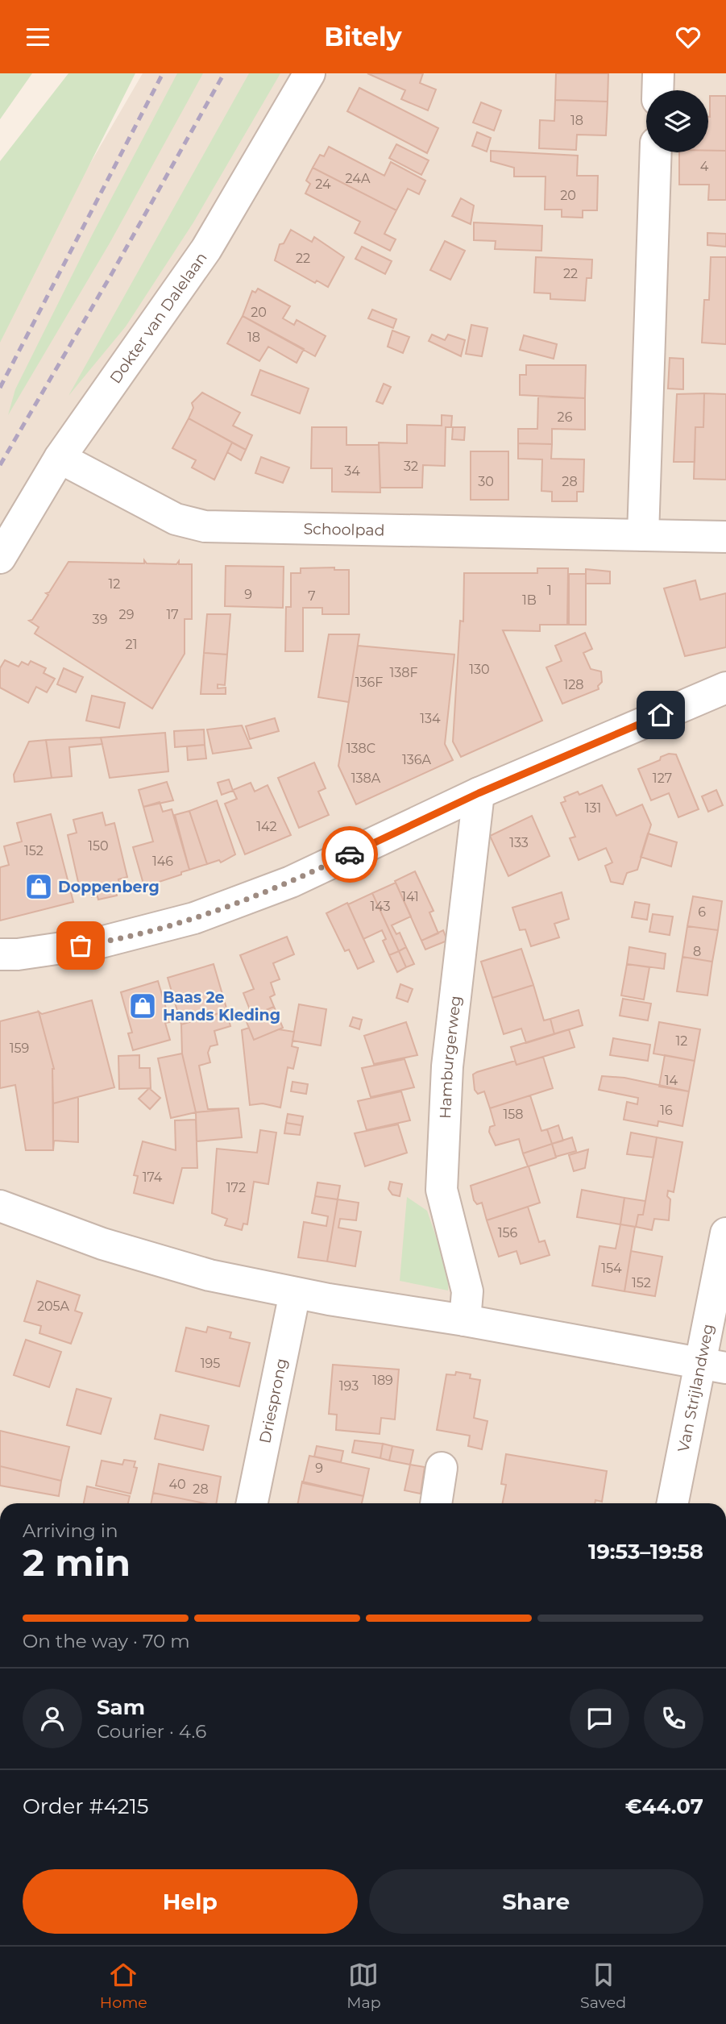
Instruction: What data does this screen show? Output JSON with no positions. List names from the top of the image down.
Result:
{
  "streets": {
    "street": [
      "Dokter van Dalelaan",
      "Schoolpad",
      "Hamburgerweg",
      "Van Strijlandweg",
      "Driesprong"
    ]
  },
  "crossings": [
    ["Dokter van Dalelaan", "Schoolpad"]
  ],
  "places": {
    "shop": ["Doppenberg", "Baas 2e Hands Kleding"]
  },
  "house_numbers": [
    "18",
    "4",
    "24A",
    "24",
    "20",
    "22",
    "22",
    "20",
    "18",
    "26",
    "32",
    "34",
    "30",
    "28",
    "12",
    "1",
    "9",
    "7",
    "1B",
    "29",
    "17",
    "39",
    "21",
    "130",
    "138F",
    "136F",
    "128",
    "134",
    "138C",
    "136A",
    "138A",
    "127",
    "131",
    "142",
    "133",
    "150",
    "152",
    "146",
    "141",
    "143",
    "6",
    "8",
    "12",
    "159",
    "14",
    "16",
    "158",
    "174",
    "172",
    "156",
    "154",
    "152",
    "205A",
    "195",
    "189",
    "193",
    "9",
    "40",
    "28"
  ],
  "page": {
    "header": "Bitely",
    "heading": ["2 min", "Arriving in", "19:53–19:58"],
    "panel": [
      "Sam",
      "Courier · 4.6",
      "Order #4215",
      "€44.07"
    ],
    "bar": "On the way · 70 m",
    "buttons": ["Help", "Share"],
    "tabs": ["Home", "Map", "Saved"]
  }
}
